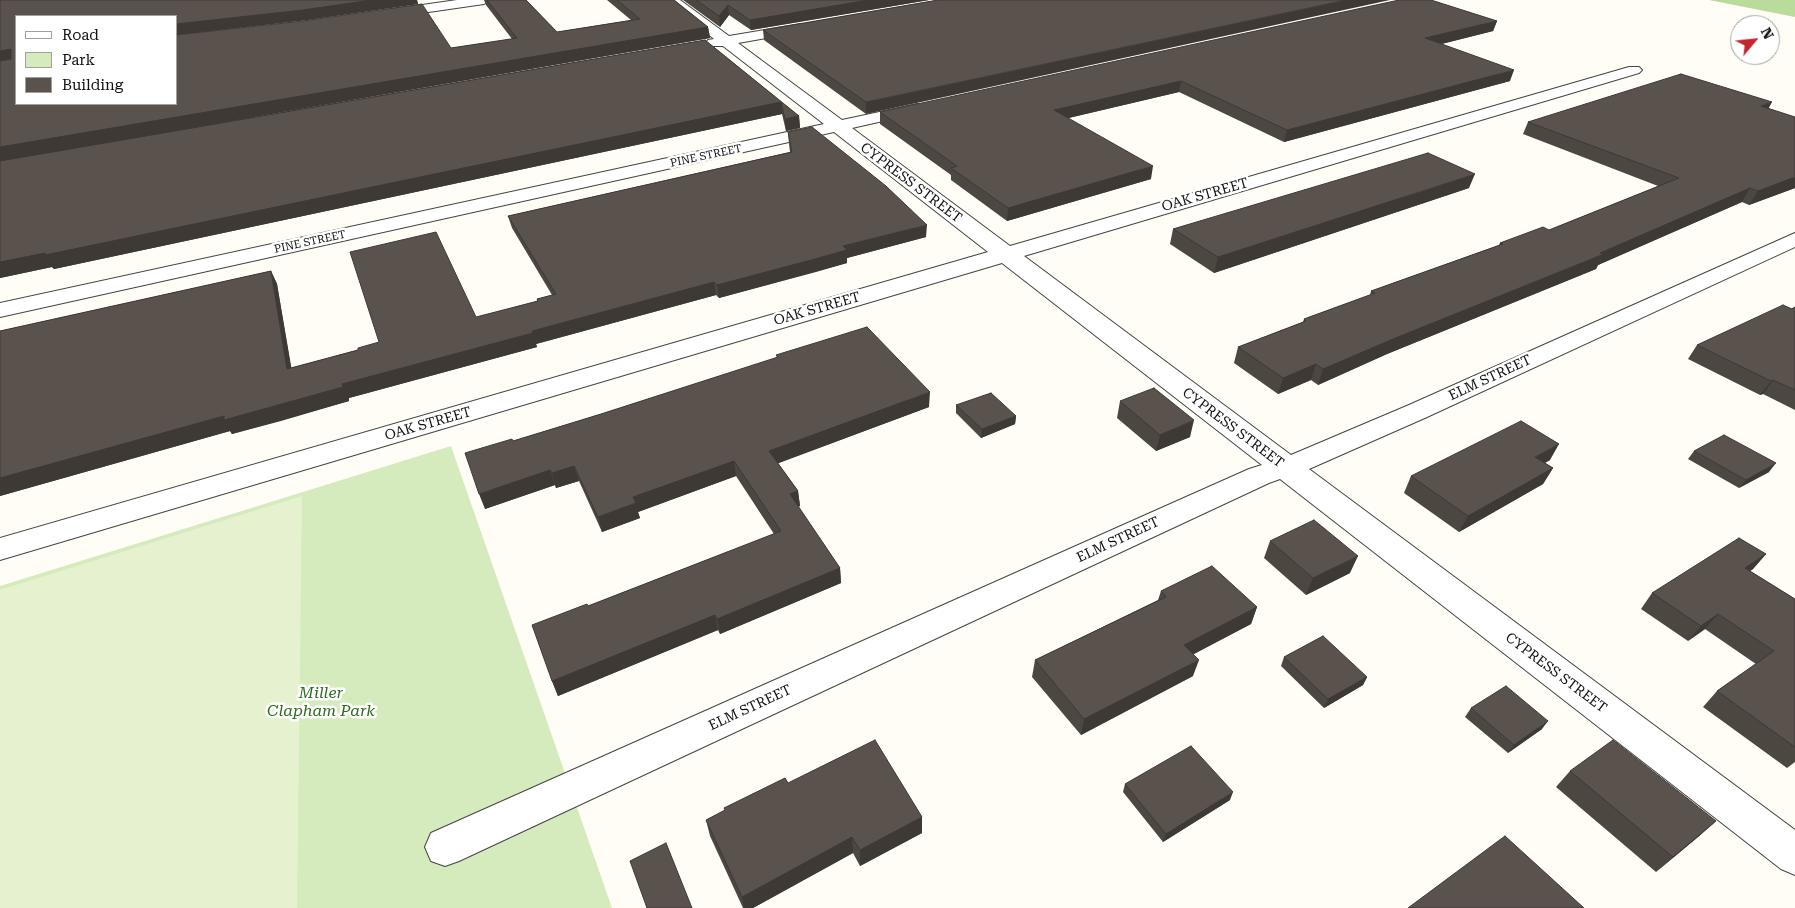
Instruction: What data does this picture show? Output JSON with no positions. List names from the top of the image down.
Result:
{
  "streets": {
    "street": [
      "PINE STREET",
      "CYPRESS STREET",
      "OAK STREET",
      "ELM STREET"
    ]
  },
  "crossings": [
    ["PINE STREET", "CYPRESS STREET"],
    ["CYPRESS STREET", "OAK STREET"],
    ["CYPRESS STREET", "ELM STREET"]
  ],
  "parks": ["Miller Clapham Park"],
  "legend": ["Road", "Park", "Building"],
  "north": "top right"
}
